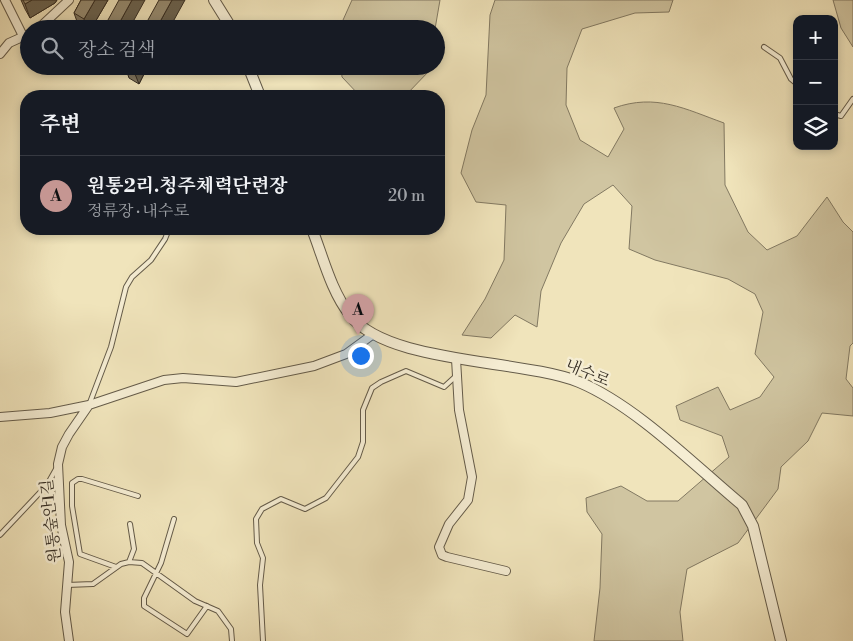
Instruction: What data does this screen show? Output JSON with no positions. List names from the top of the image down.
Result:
{
  "streets": {
    "street": ["내수로", "원통숲안1길"]
  },
  "page": {
    "map_buttons": ["+", "−"],
    "search": "장소 검색",
    "heading": "주변",
    "list": [
      {
        "mark": "A",
        "name": "원통2리.청주체력단련장",
        "note": "정류장 · 내수로",
        "value": "20 m"
      }
    ],
    "pins": "A"
  }
}
